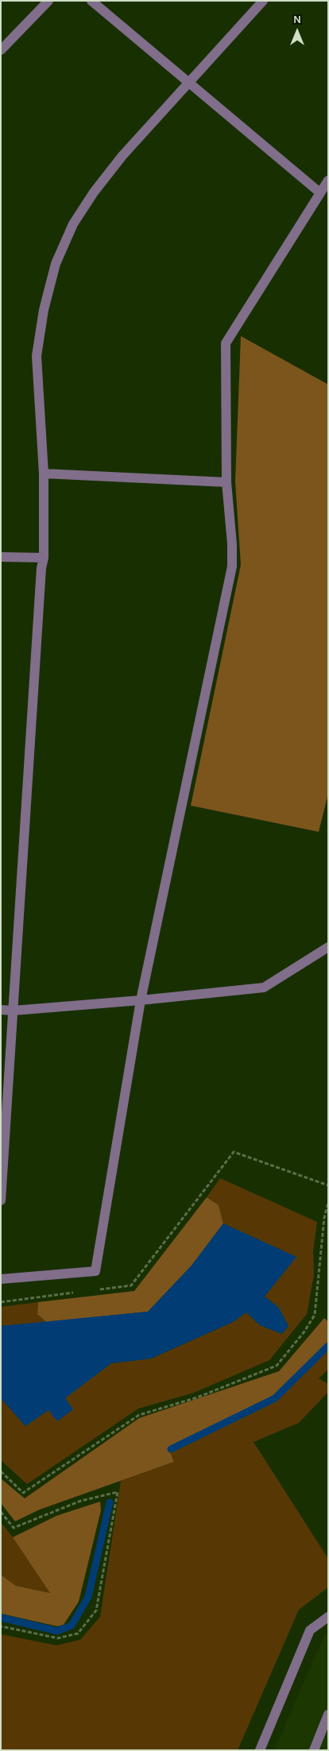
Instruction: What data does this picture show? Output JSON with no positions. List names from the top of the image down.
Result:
{
  "north": "top"
}
